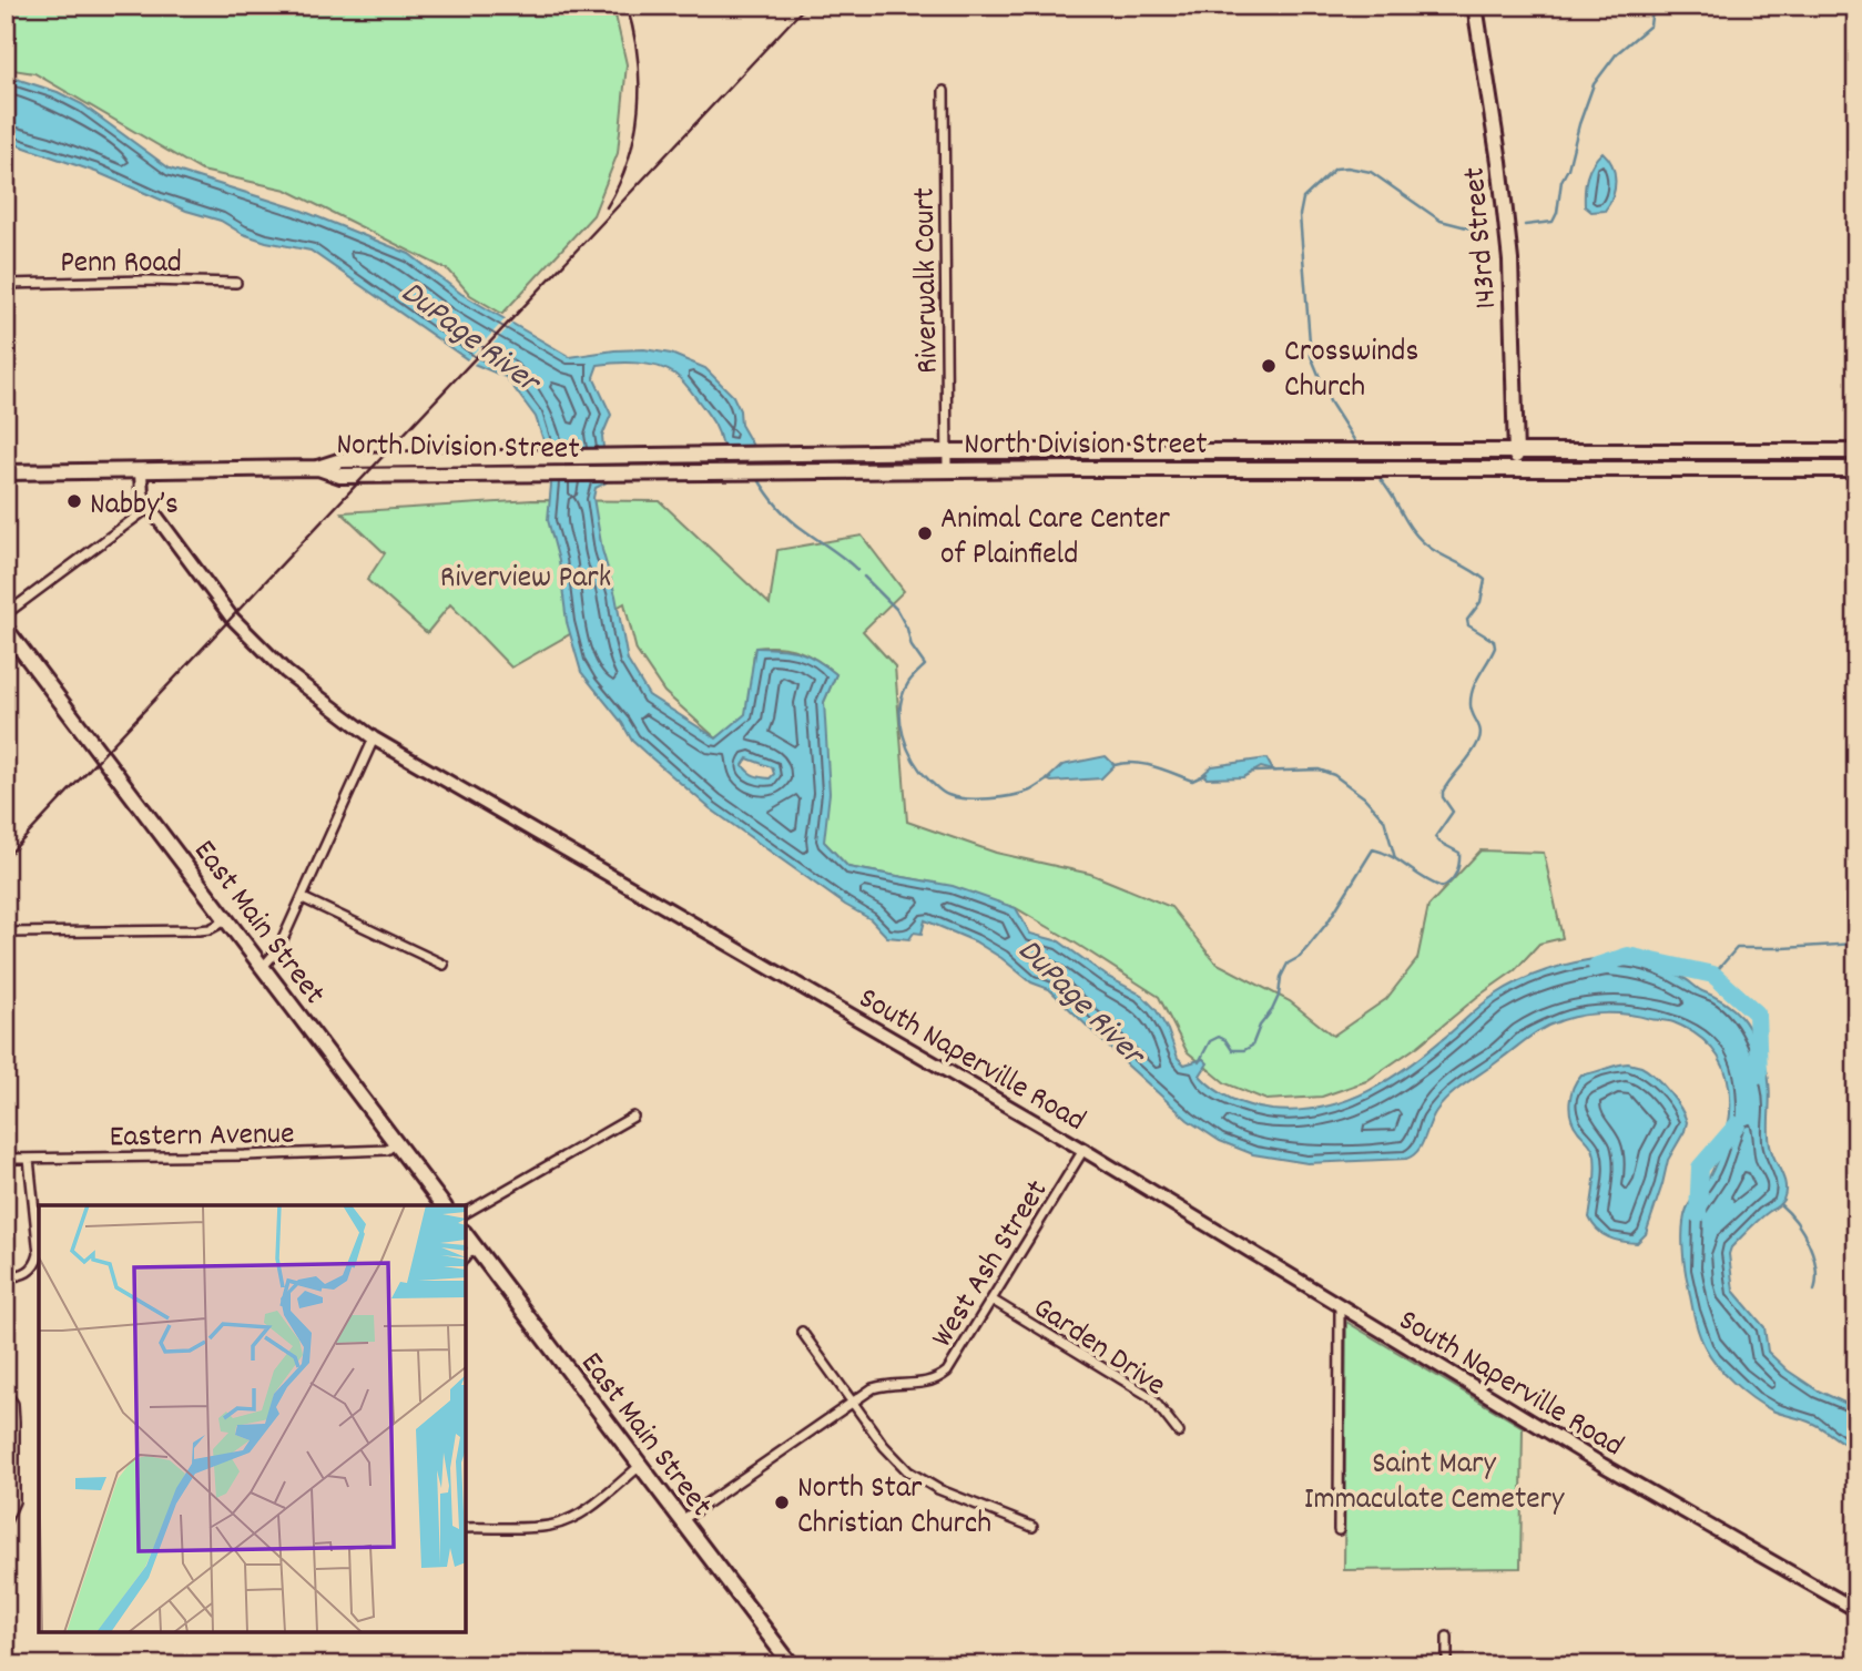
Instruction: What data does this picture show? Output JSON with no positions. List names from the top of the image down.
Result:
{
  "streets": {
    "main road": [
      "143rd Street",
      "North Division Street",
      "East Main Street",
      "South Naperville Road"
    ],
    "street": [
      "Penn Road",
      "Riverwalk Court",
      "Eastern Avenue",
      "West Ash Street",
      "Garden Drive"
    ]
  },
  "crossings": [
    ["143rd Street", "North Division Street"],
    ["Riverwalk Court", "North Division Street"],
    ["North Division Street", "South Naperville Road"],
    ["East Main Street", "Eastern Avenue"],
    ["East Main Street", "West Ash Street"],
    ["South Naperville Road", "West Ash Street"],
    ["West Ash Street", "Garden Drive"]
  ],
  "water": ["DuPage River"],
  "parks": ["Riverview Park", "Saint Mary Immaculate Cemetery"],
  "places": [
    "Crosswinds Church",
    "Nabby’s",
    "Animal Care Center of Plainfield",
    "North Star Christian Church"
  ]
}
